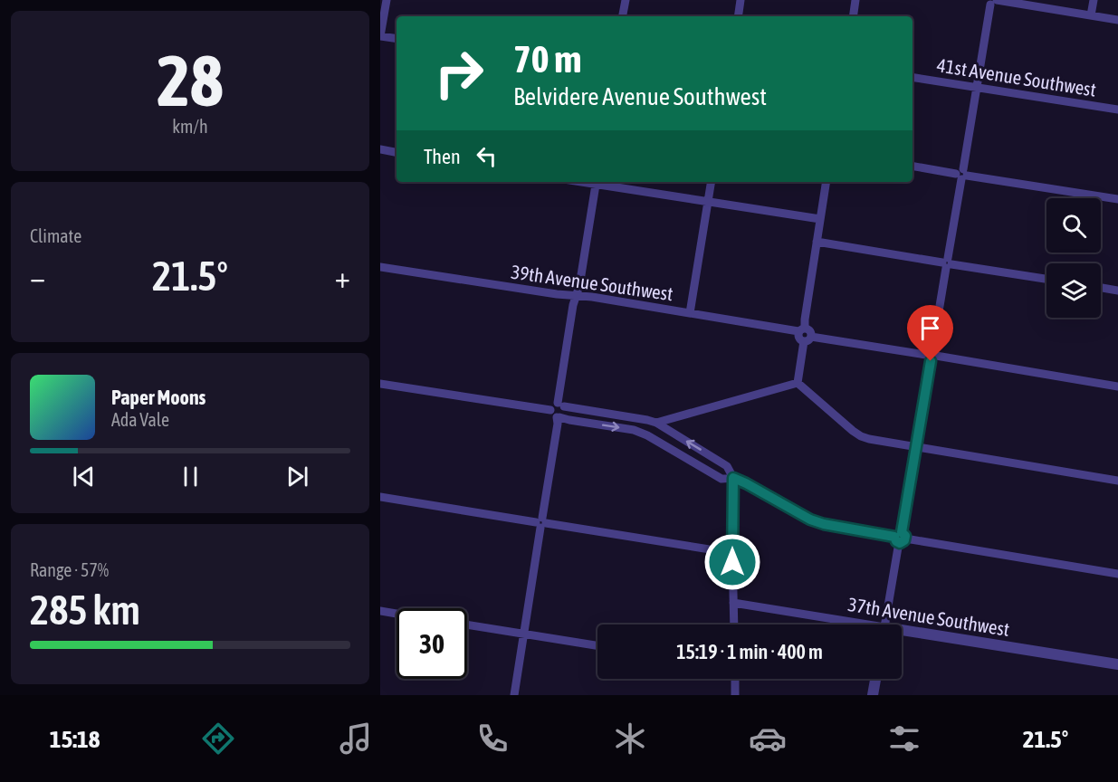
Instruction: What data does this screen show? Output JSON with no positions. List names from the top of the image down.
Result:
{
  "streets": {
    "street": ["41st Avenue Southwest", "39th Avenue Southwest", "37th Avenue Southwest"]
  },
  "page": {
    "tile": [
      ["28", "km/h"],
      "Climate",
      ["Range · 57%", "285 km"]
    ],
    "turn": ["70 m", "Belvidere Avenue Southwest"],
    "then": "Then",
    "heat": ["−", "21.5°", "+"],
    "song": ["Paper Moons", "Ada Vale"],
    "limit": "30",
    "trip": "15:19 · 1 min · 400 m",
    "tabs": ["15:18", "21.5°"]
  }
}
